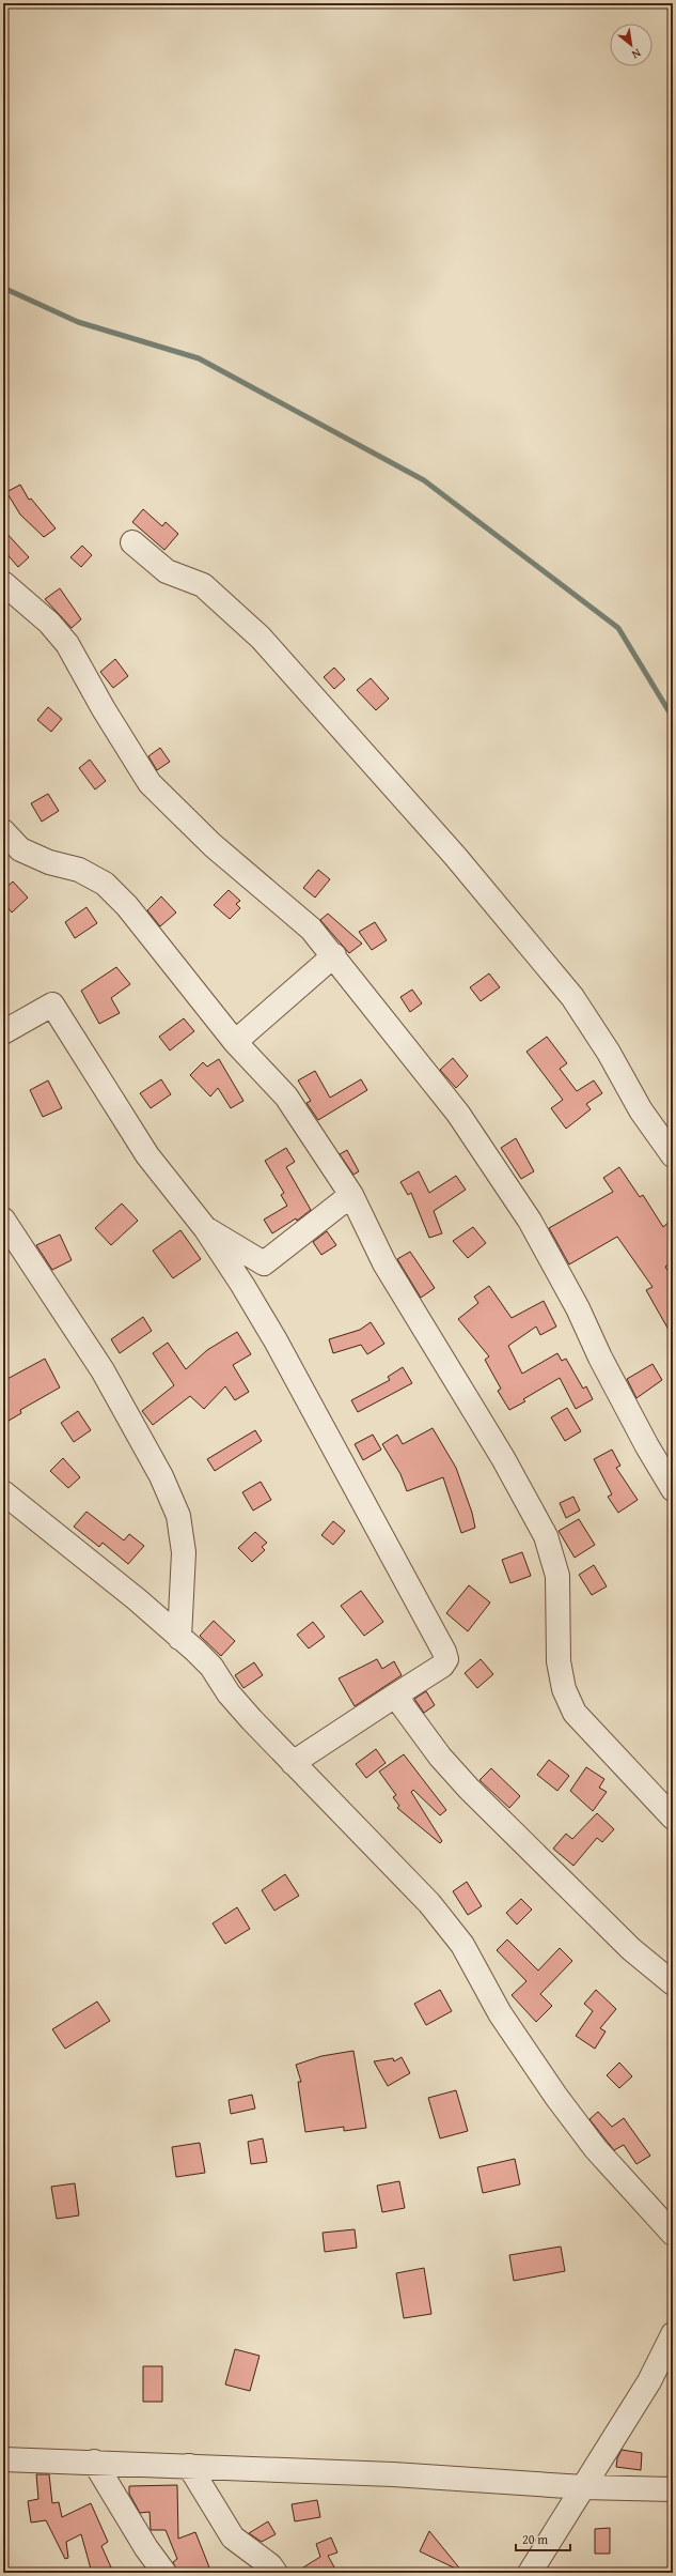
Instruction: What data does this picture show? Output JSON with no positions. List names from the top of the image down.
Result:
{
  "scale_bar": "20 m",
  "north": "bottom right"
}
